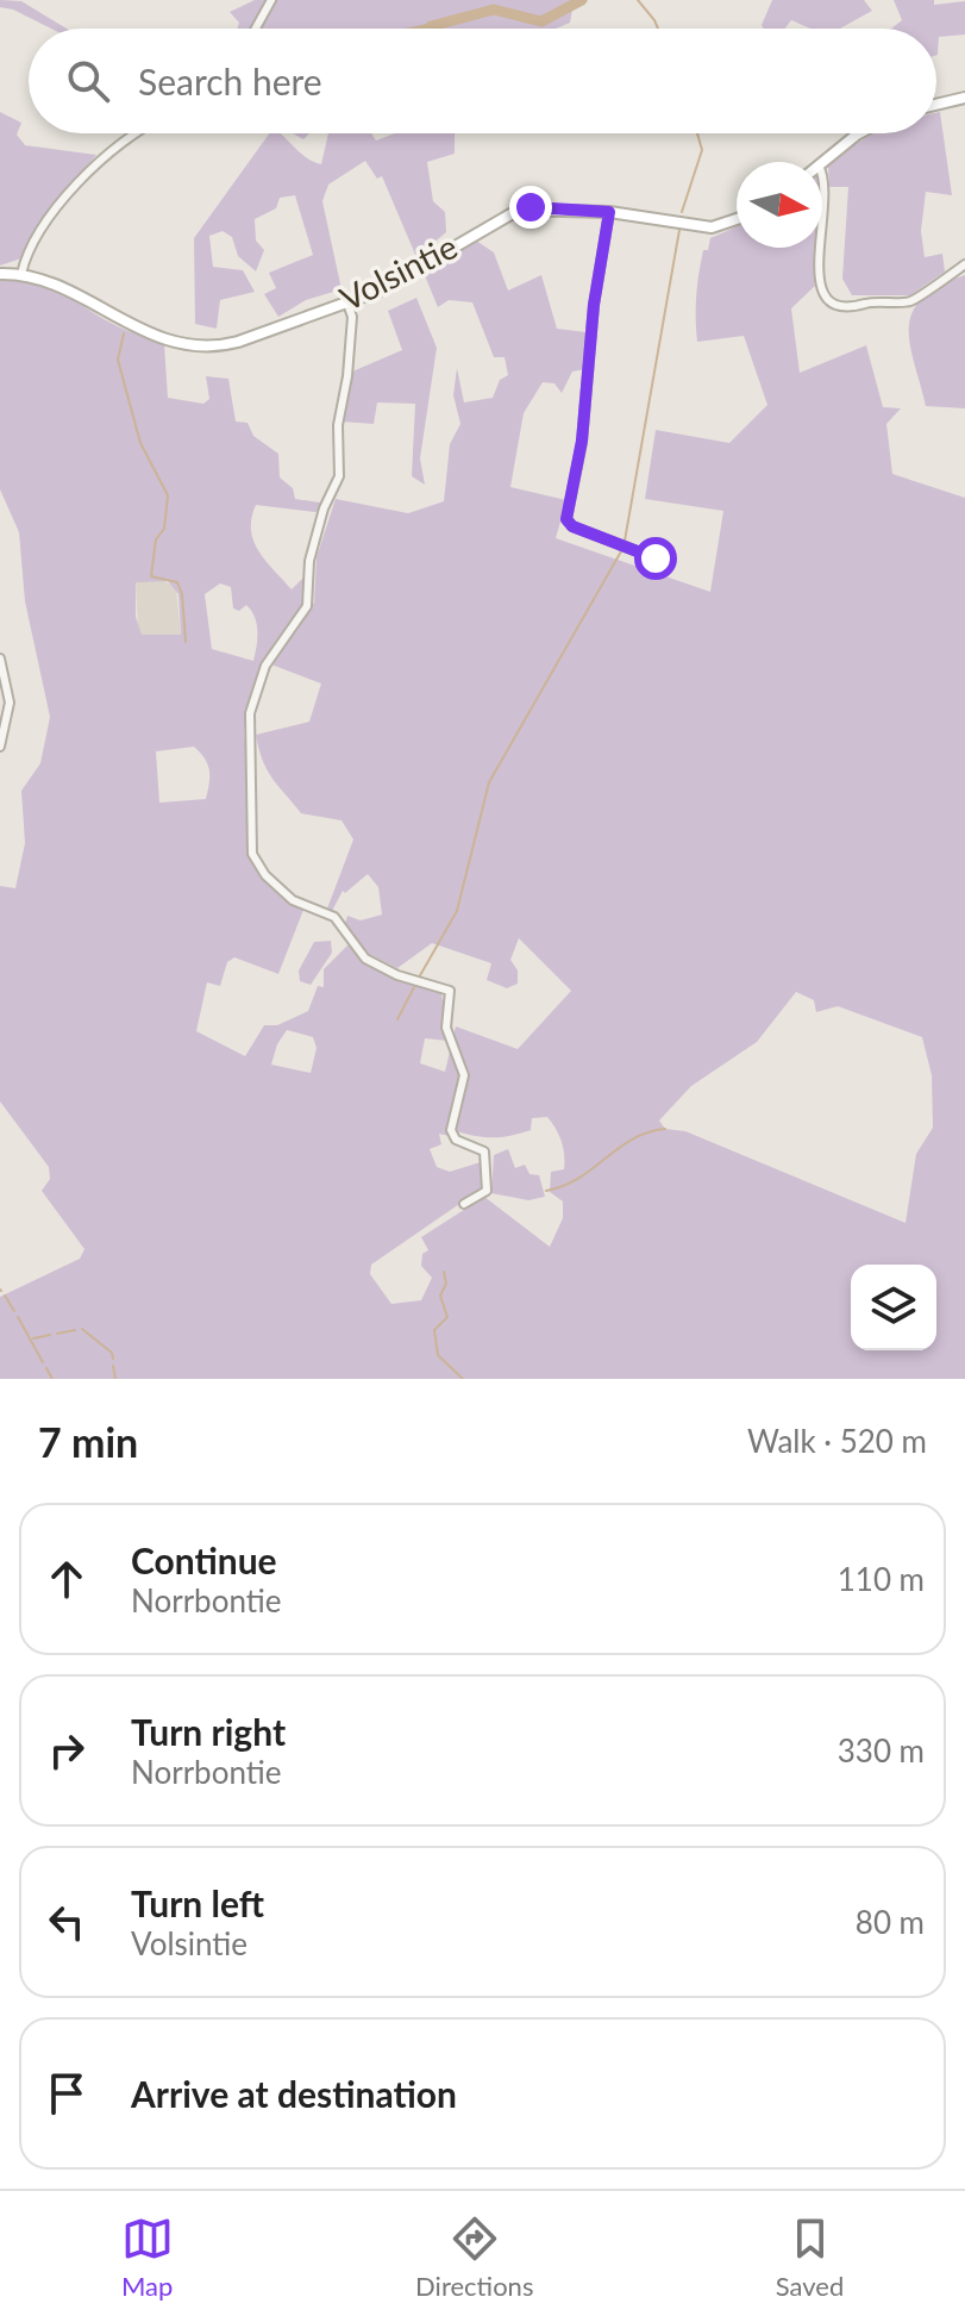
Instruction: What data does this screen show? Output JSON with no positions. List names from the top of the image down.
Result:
{
  "streets": {
    "street": ["Volsintie"]
  },
  "north": "right",
  "page": {
    "search": "Search here",
    "heading": ["7 min", "Walk · 520 m"],
    "list": [
      ["Continue", "Norrbontie", "110 m"],
      ["Turn right", "Norrbontie", "330 m"],
      ["Turn left", "Volsintie", "80 m"],
      "Arrive at destination"
    ],
    "nav": ["Map", "Directions", "Saved"]
  }
}
